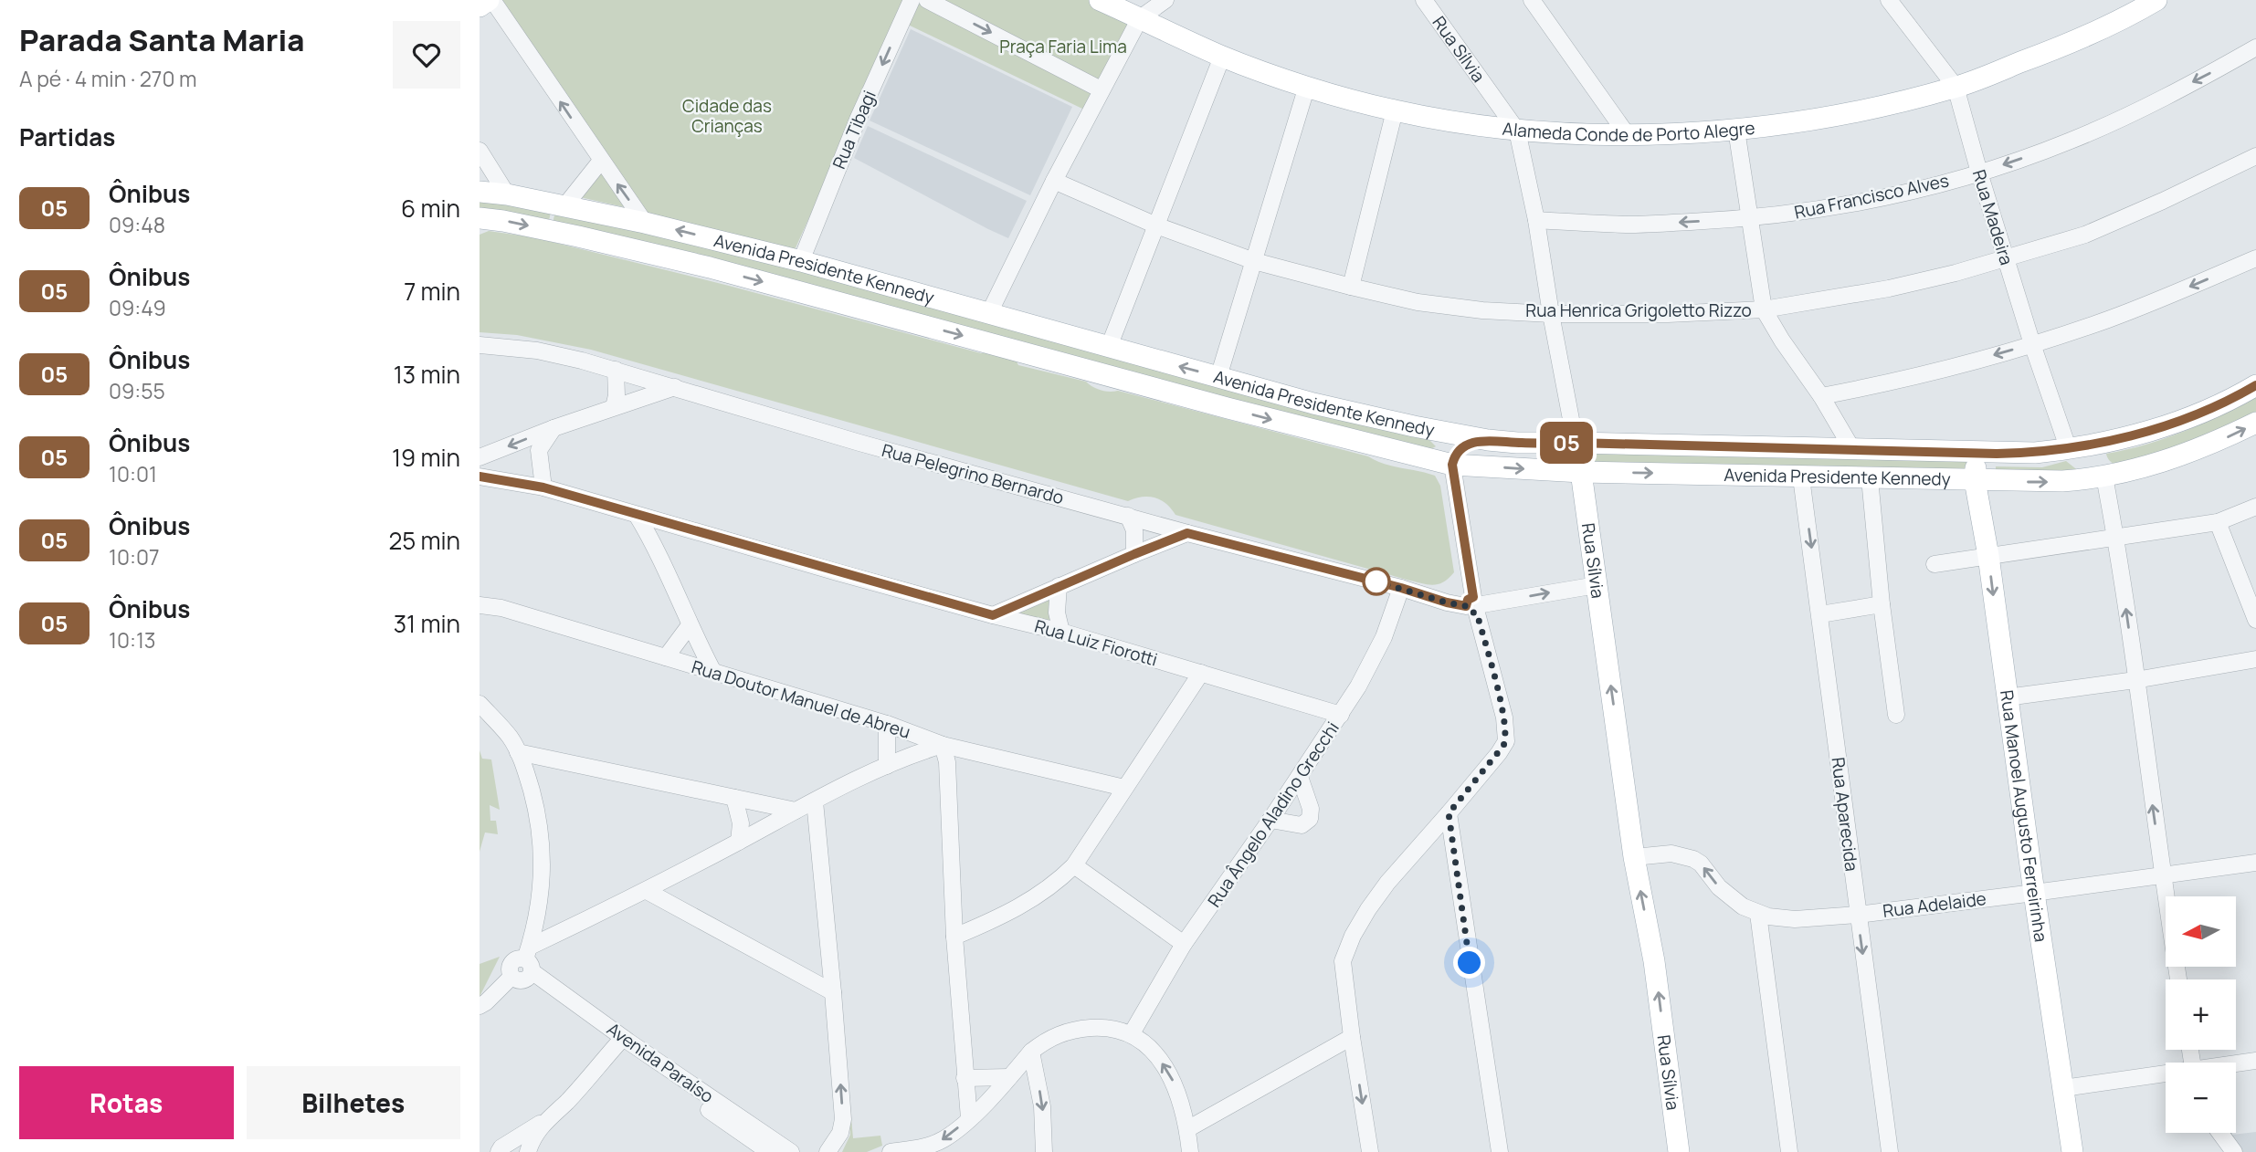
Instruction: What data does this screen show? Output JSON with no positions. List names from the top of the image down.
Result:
{
  "streets": {
    "main road": [
      "Rua Sílvia",
      "Alameda Conde de Porto Alegre",
      "Avenida Presidente Kennedy",
      "Rua Manoel Augusto Ferreirinha"
    ],
    "street": [
      "Rua Tibagi",
      "Rua Francisco Alves",
      "Rua Madeira",
      "Rua Henrica Grigoletto Rizzo",
      "Rua Pelegrino Bernardo",
      "Rua Luiz Fiorotti",
      "Rua Doutor Manuel de Abreu",
      "Rua Ângelo Aladino Grecchi",
      "Rua Aparecida",
      "Rua Adelaide",
      "Avenida Paraíso"
    ]
  },
  "crossings": [
    ["Rua Sílvia", "Alameda Conde de Porto Alegre"],
    ["Rua Sílvia", "Rua Francisco Alves"],
    ["Rua Sílvia", "Avenida Presidente Kennedy"],
    ["Rua Sílvia", "Rua Henrica Grigoletto Rizzo"],
    ["Rua Sílvia", "Rua Pelegrino Bernardo"],
    ["Rua Sílvia", "Rua Adelaide"],
    ["Alameda Conde de Porto Alegre", "Rua Madeira"],
    ["Rua Tibagi", "Avenida Presidente Kennedy"],
    ["Rua Francisco Alves", "Rua Madeira"],
    ["Rua Madeira", "Avenida Presidente Kennedy"],
    ["Rua Madeira", "Rua Henrica Grigoletto Rizzo"],
    ["Avenida Presidente Kennedy", "Rua Aparecida"],
    ["Avenida Presidente Kennedy", "Rua Manoel Augusto Ferreirinha"],
    ["Rua Pelegrino Bernardo", "Rua Ângelo Aladino Grecchi"],
    ["Rua Luiz Fiorotti", "Rua Ângelo Aladino Grecchi"],
    ["Rua Aparecida", "Rua Adelaide"],
    ["Rua Manoel Augusto Ferreirinha", "Rua Adelaide"]
  ],
  "one_way": ["Rua Tibagi", "Rua Francisco Alves"],
  "parks": ["Praça Faria Lima", "Cidade das Crianças"],
  "lines": ["bus line 05"],
  "north": "left",
  "page": {
    "heading": [
      ["Parada Santa Maria", "A pé · 4 min · 270 m"],
      "Partidas"
    ],
    "on_map": "05",
    "list": [
      {
        "mark": "05",
        "name": "Ônibus",
        "note": "09:48",
        "value": "6 min"
      },
      {
        "mark": "05",
        "name": "Ônibus",
        "note": "09:49",
        "value": "7 min"
      },
      {
        "mark": "05",
        "name": "Ônibus",
        "note": "09:55",
        "value": "13 min"
      },
      {
        "mark": "05",
        "name": "Ônibus",
        "note": "10:01",
        "value": "19 min"
      },
      {
        "mark": "05",
        "name": "Ônibus",
        "note": "10:07",
        "value": "25 min"
      },
      {
        "mark": "05",
        "name": "Ônibus",
        "note": "10:13",
        "value": "31 min"
      }
    ],
    "map_buttons": ["+", "−"],
    "buttons": ["Rotas", "Bilhetes"]
  }
}
